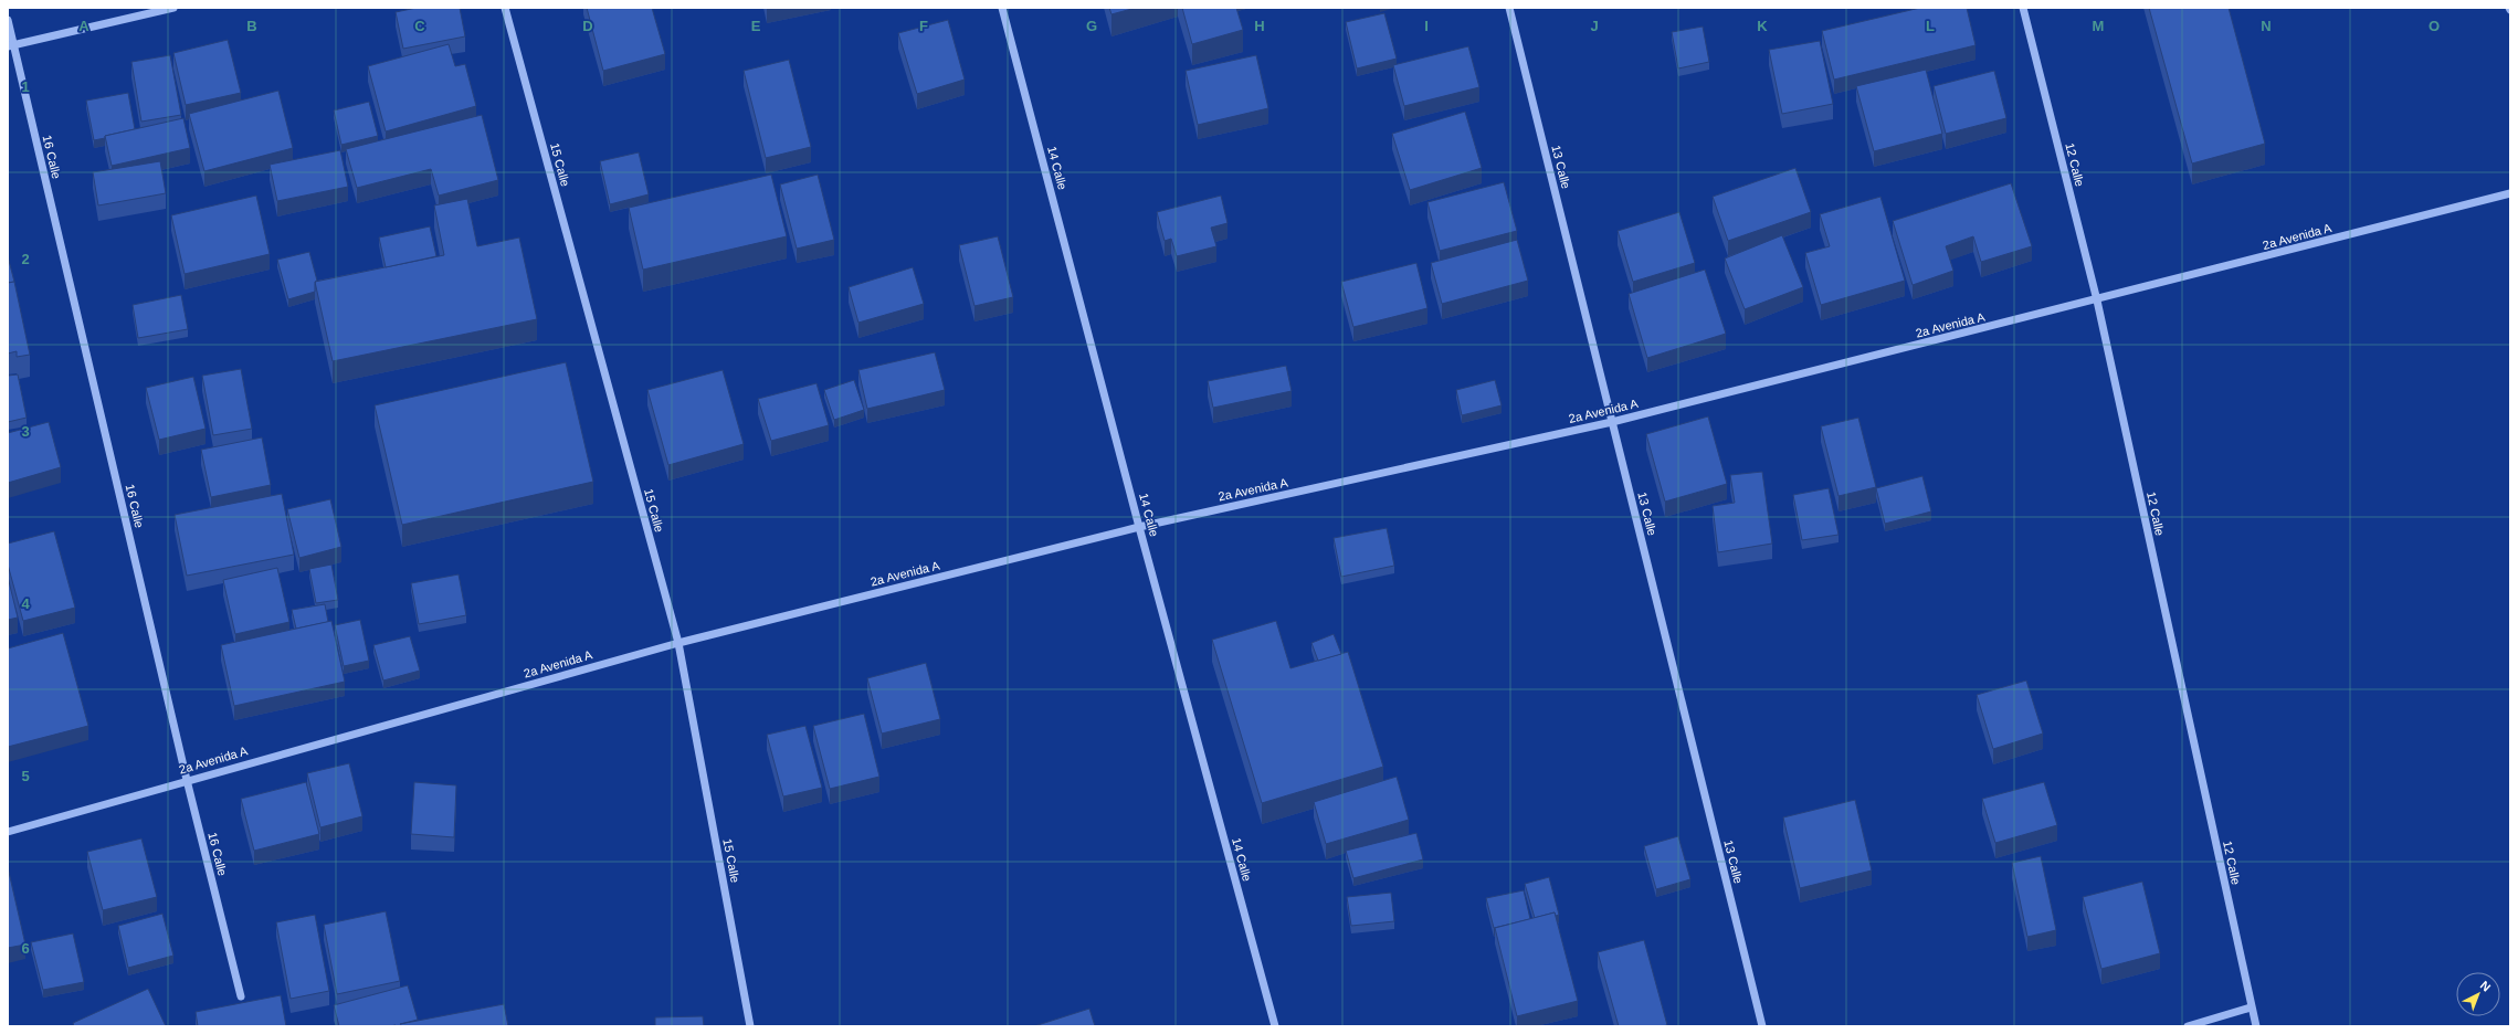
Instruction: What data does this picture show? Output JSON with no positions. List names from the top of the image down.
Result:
{
  "streets": {
    "street": [
      "16 Calle",
      "15 Calle",
      "12 Calle",
      "13 Calle",
      "14 Calle",
      "2a Avenida A"
    ]
  },
  "crossings": [
    ["16 Calle", "2a Avenida A"],
    ["15 Calle", "2a Avenida A"],
    ["12 Calle", "2a Avenida A"],
    ["13 Calle", "2a Avenida A"],
    ["14 Calle", "2a Avenida A"]
  ],
  "north": "top right",
  "grid": {
    "columns": [
      "A",
      "B",
      "C",
      "D",
      "E",
      "F",
      "G",
      "H",
      "I",
      "J",
      "K",
      "L",
      "M",
      "N",
      "O"
    ],
    "rows": [
      "1",
      "2",
      "3",
      "4",
      "5",
      "6"
    ]
  }
}
